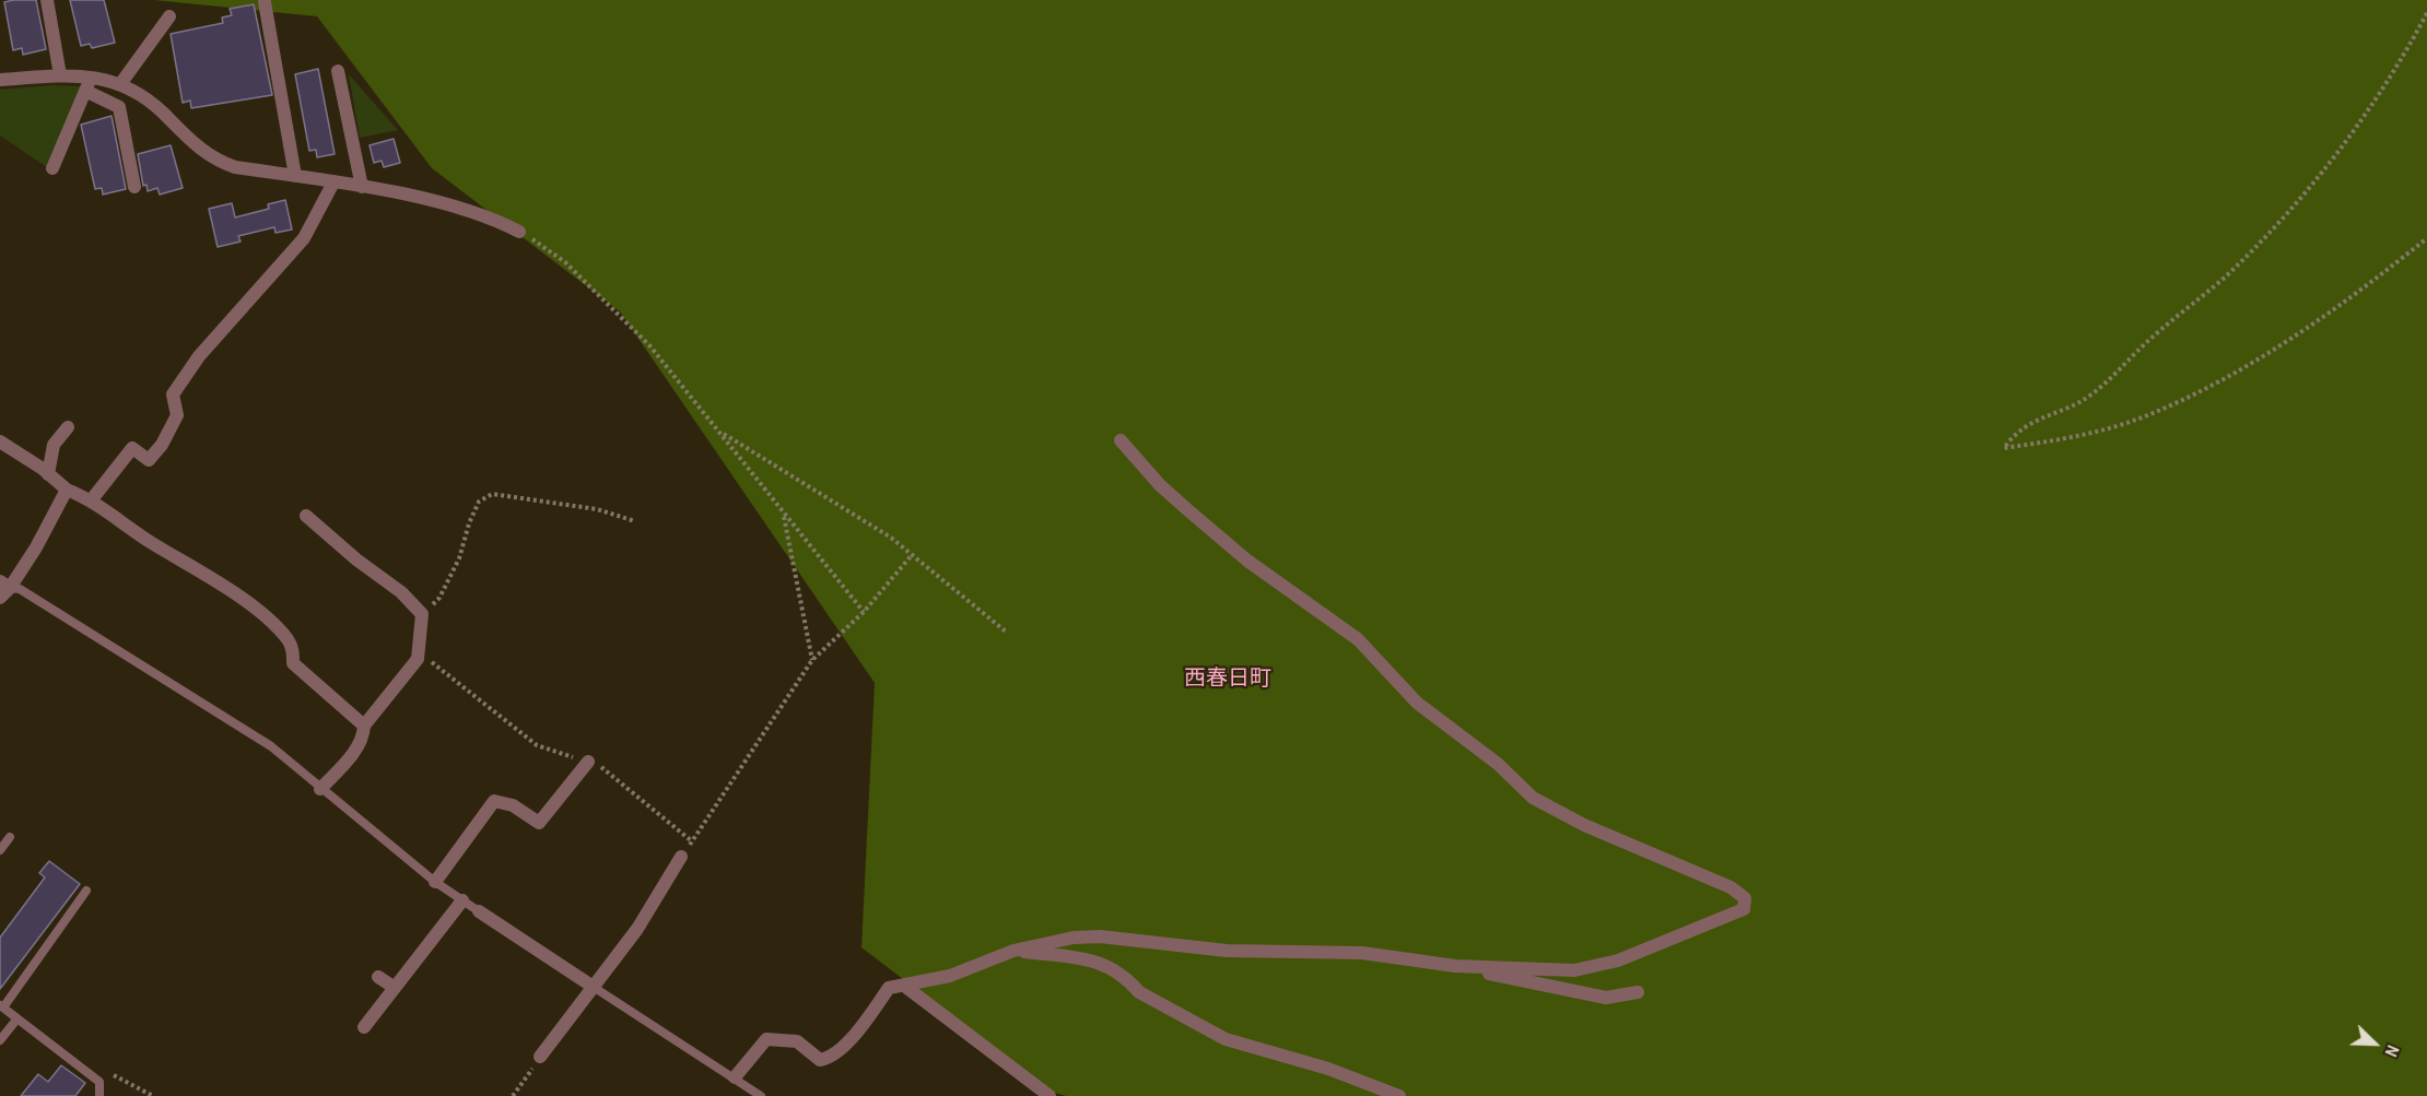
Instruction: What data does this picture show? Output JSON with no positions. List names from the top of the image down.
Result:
{
  "districts": ["西春日町"],
  "north": "bottom right"
}
